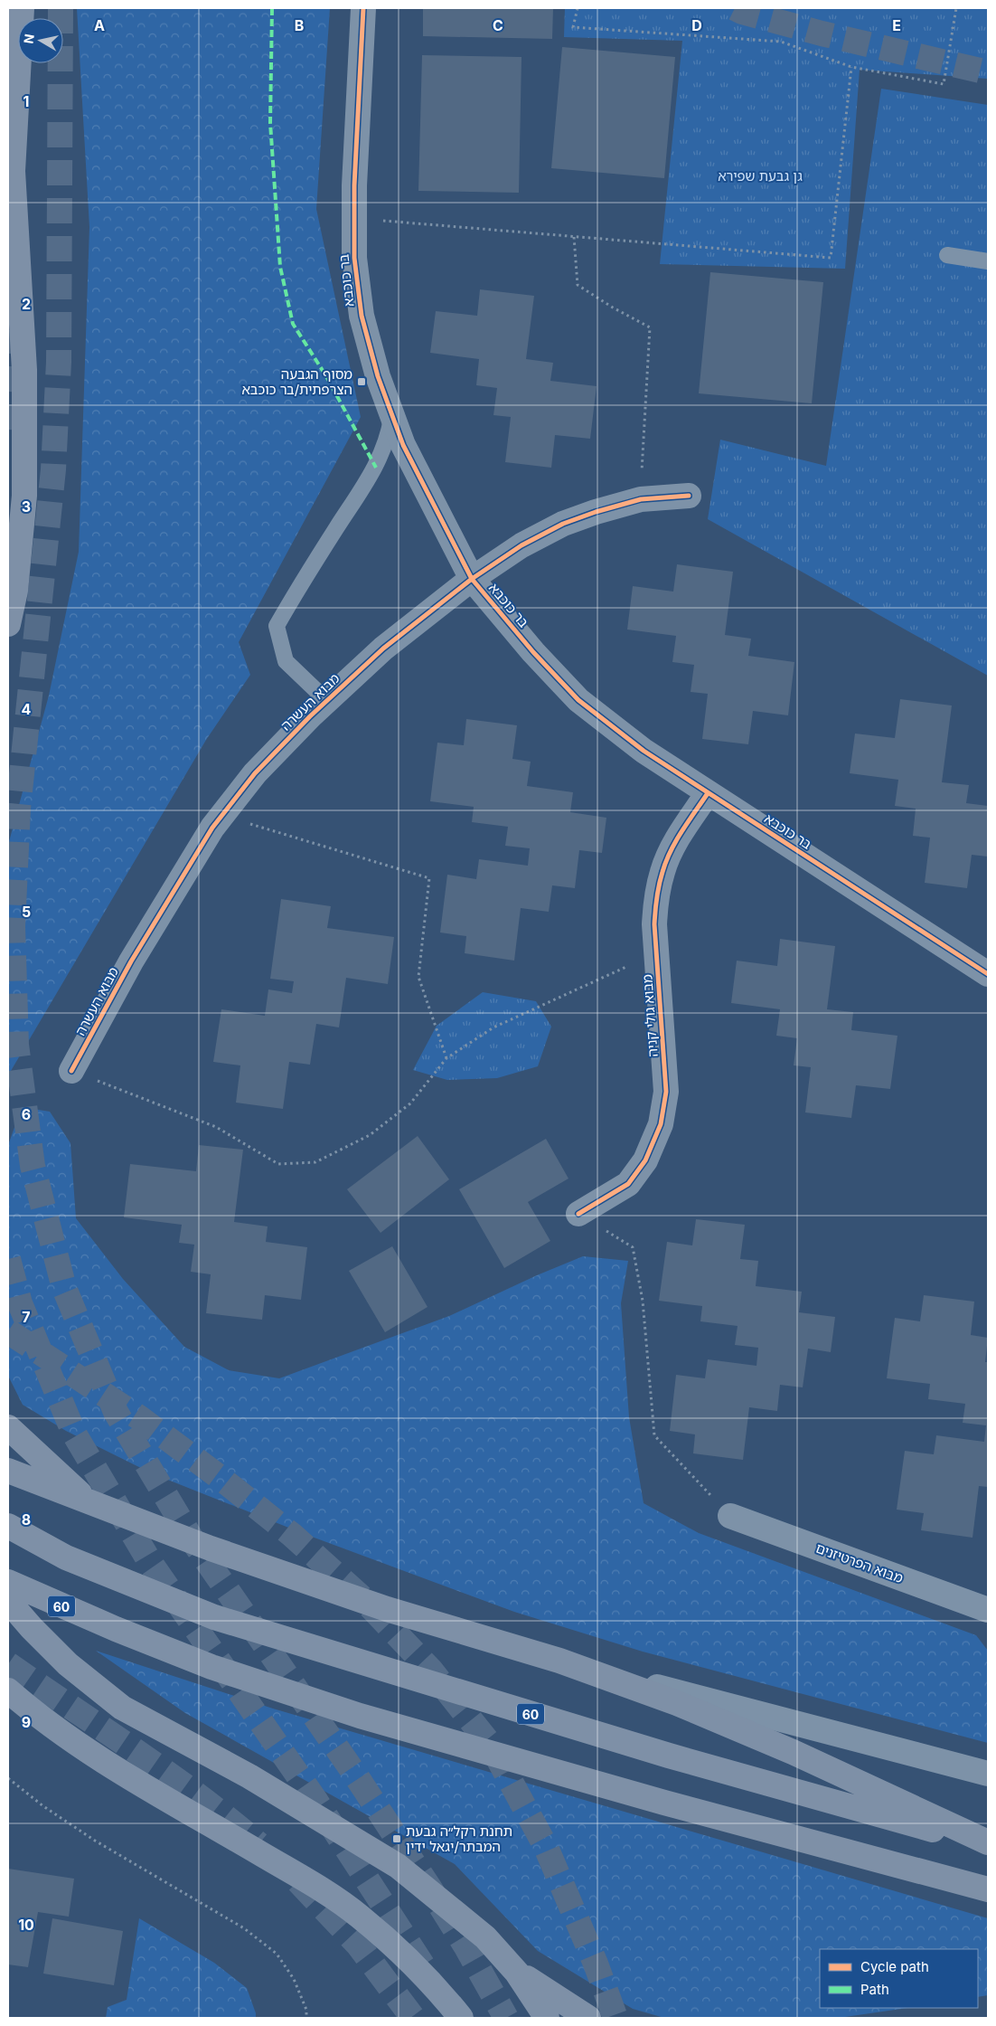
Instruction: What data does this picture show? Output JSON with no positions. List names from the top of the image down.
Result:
{
  "streets": {
    "highway": ["60"],
    "street": [
      "בר כוכבא",
      "מבוא העשרה",
      "מבוא גולי קניה",
      "מבוא הפרטיזנים"
    ]
  },
  "crossings": [
    ["בר כוכבא", "מבוא העשרה"],
    ["בר כוכבא", "מבוא גולי קניה"]
  ],
  "parks": ["גן גבעת שפירא"],
  "places": {
    "transit": ["מסוף הגבעה הצרפתית/בר כוכבא", "תחנת רקל״ה גבעת המבתר/יגאל ידין"]
  },
  "legend": ["Cycle path", "Path"],
  "north": "left",
  "grid": {
    "columns": [
      "A",
      "B",
      "C",
      "D",
      "E"
    ],
    "rows": [
      "1",
      "2",
      "3",
      "4",
      "5",
      "6",
      "7",
      "8",
      "9",
      "10"
    ]
  }
}
